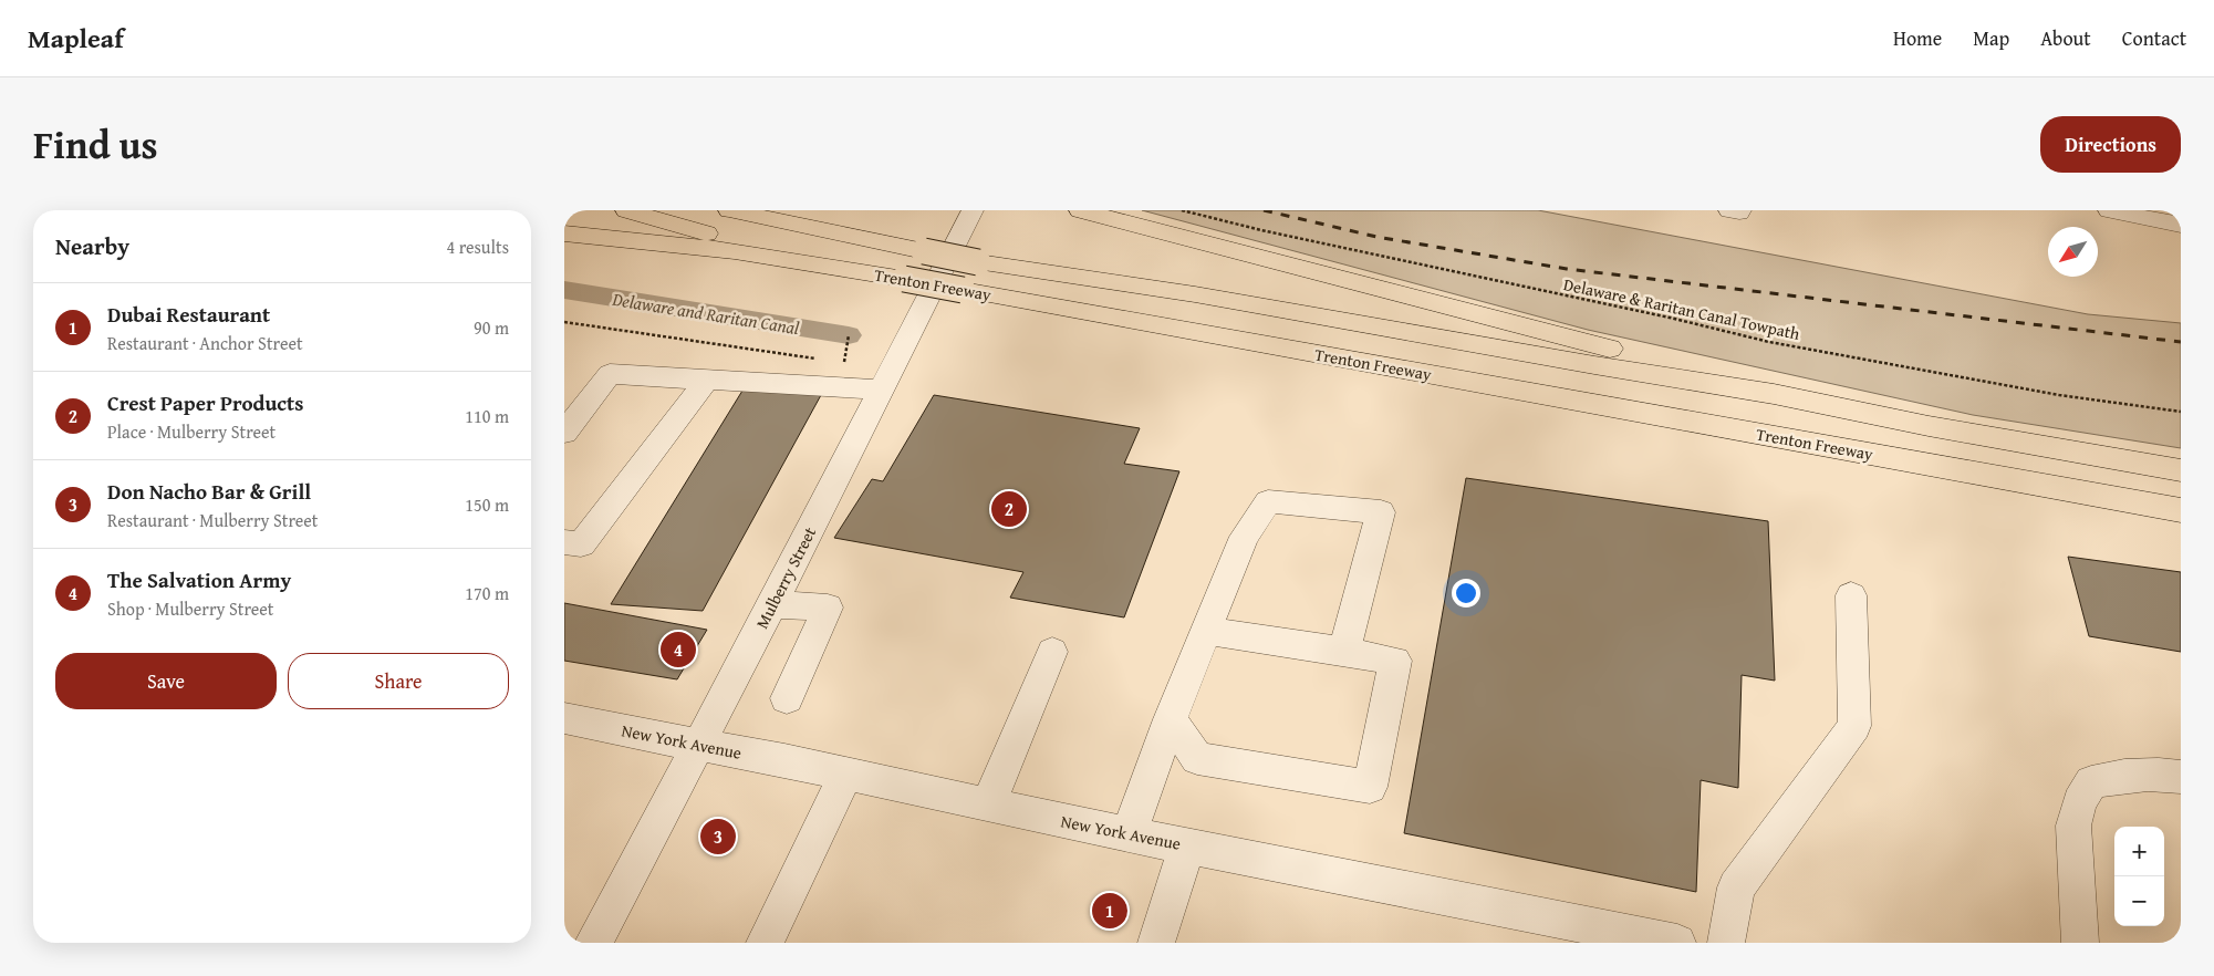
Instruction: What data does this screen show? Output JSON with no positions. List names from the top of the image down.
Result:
{
  "streets": {
    "highway": ["Trenton Freeway"],
    "street": ["Mulberry Street", "New York Avenue"],
    "path": ["Delaware & Raritan Canal Towpath"]
  },
  "crossings": [
    ["Mulberry Street", "New York Avenue"]
  ],
  "water": ["Delaware and Raritan Canal"],
  "north": "bottom left",
  "page": {
    "header": "Mapleaf",
    "nav": [
      "Home",
      "Map",
      "About",
      "Contact"
    ],
    "title": "Find us",
    "buttons": [
      "Directions",
      ["Save", "Share"]
    ],
    "heading": ["Nearby", "4 results"],
    "list": [
      {
        "mark": "1",
        "name": "Dubai Restaurant",
        "note": "Restaurant · Anchor Street",
        "value": "90 m"
      },
      {
        "mark": "2",
        "name": "Crest Paper Products",
        "note": "Place · Mulberry Street",
        "value": "110 m"
      },
      {
        "mark": "3",
        "name": "Don Nacho Bar & Grill",
        "note": "Restaurant · Mulberry Street",
        "value": "150 m"
      },
      {
        "mark": "4",
        "name": "The Salvation Army",
        "note": "Shop · Mulberry Street",
        "value": "170 m"
      }
    ],
    "pins": [
      "2",
      "4",
      "3",
      "1"
    ],
    "map_buttons": ["+", "−"]
  }
}
